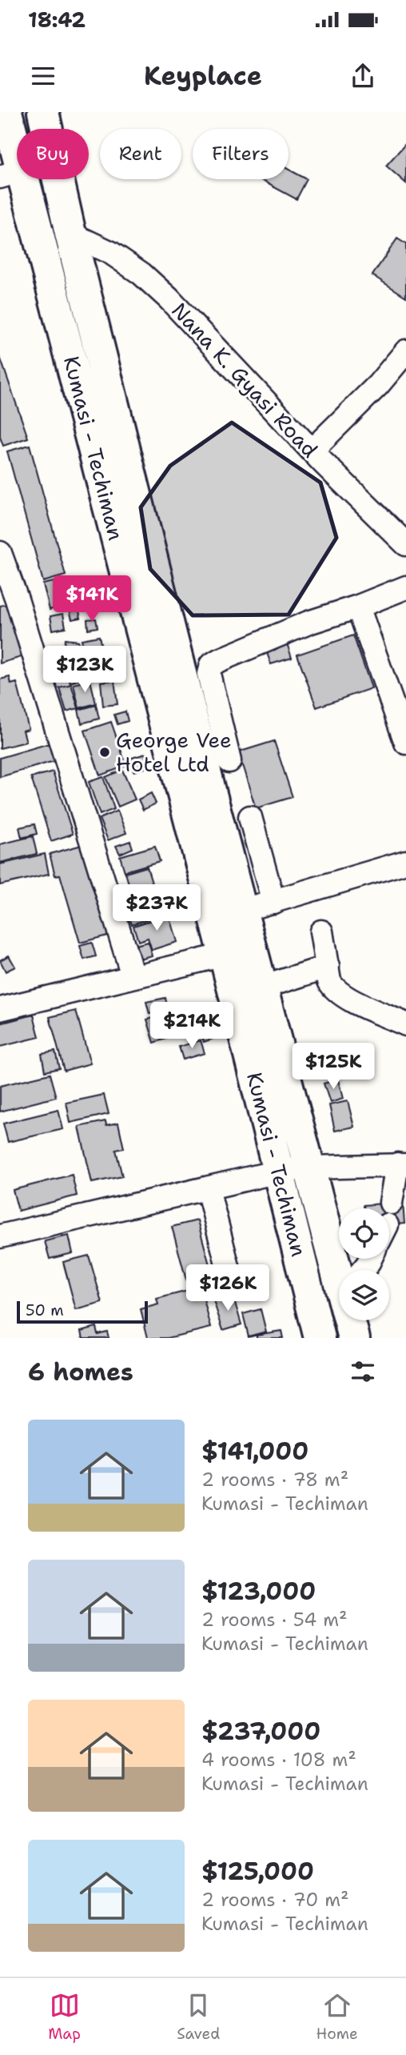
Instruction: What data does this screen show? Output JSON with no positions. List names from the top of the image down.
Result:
{
  "streets": {
    "highway": ["Kumasi - Techiman"],
    "street": ["Nana K. Gyasi Road"]
  },
  "places": ["George Vee Hotel Ltd"],
  "scale_bar": "50 m",
  "page": {
    "status": "18:42",
    "header": "Keyplace",
    "chip": ["Buy", "Rent", "Filters"],
    "price": [
      "$141K",
      "$123K",
      "$237K",
      "$214K",
      "$125K",
      "$126K"
    ],
    "scale": "50 m",
    "heading": "6 homes",
    "list": [
      {
        "name": "$141,000",
        "note": "2 rooms · 78 m² · Kumasi - Techiman"
      },
      {
        "name": "$123,000",
        "note": "2 rooms · 54 m² · Kumasi - Techiman"
      },
      {
        "name": "$237,000",
        "note": "4 rooms · 108 m² · Kumasi - Techiman"
      },
      {
        "name": "$125,000",
        "note": "2 rooms · 70 m² · Kumasi - Techiman"
      }
    ],
    "tabs": ["Map", "Saved", "Home"]
  }
}
